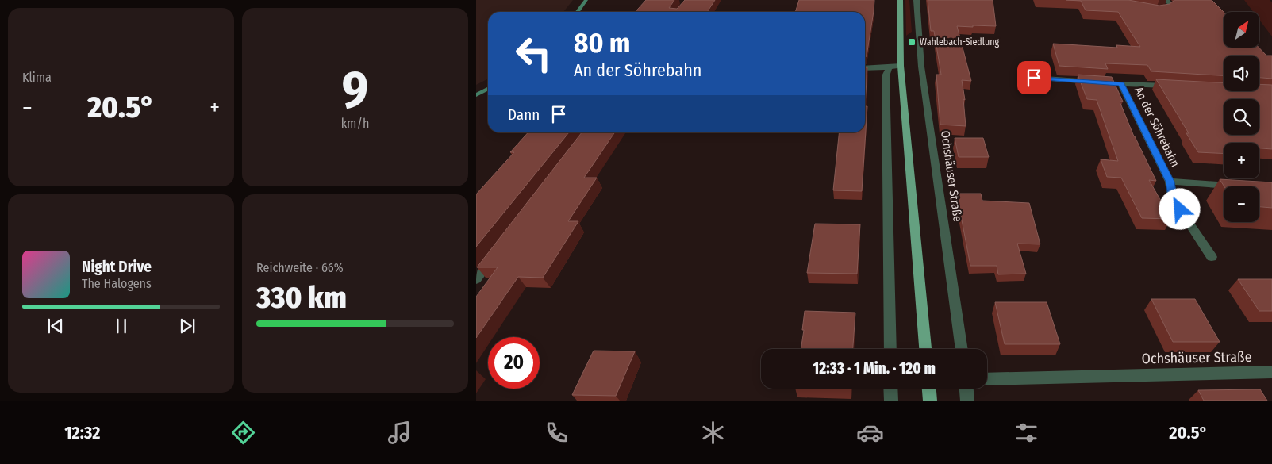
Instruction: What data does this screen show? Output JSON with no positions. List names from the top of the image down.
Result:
{
  "streets": {
    "street": ["An der Söhrebahn", "Ochshäuser Straße"]
  },
  "places": {
    "transit": ["Wahlebach-Siedlung"]
  },
  "north": "top right",
  "page": {
    "tile": [
      "Klima",
      ["9", "km/h"],
      ["Reichweite · 66%", "330 km"]
    ],
    "map_buttons": ["+", "−"],
    "turn": ["80 m", "An der Söhrebahn"],
    "heat": ["−", "20.5°", "+"],
    "then": "Dann",
    "song": ["Night Drive", "The Halogens"],
    "limit": "20",
    "trip": "12:33 · 1 Min. · 120 m",
    "tabs": ["12:32", "20.5°"]
  }
}
